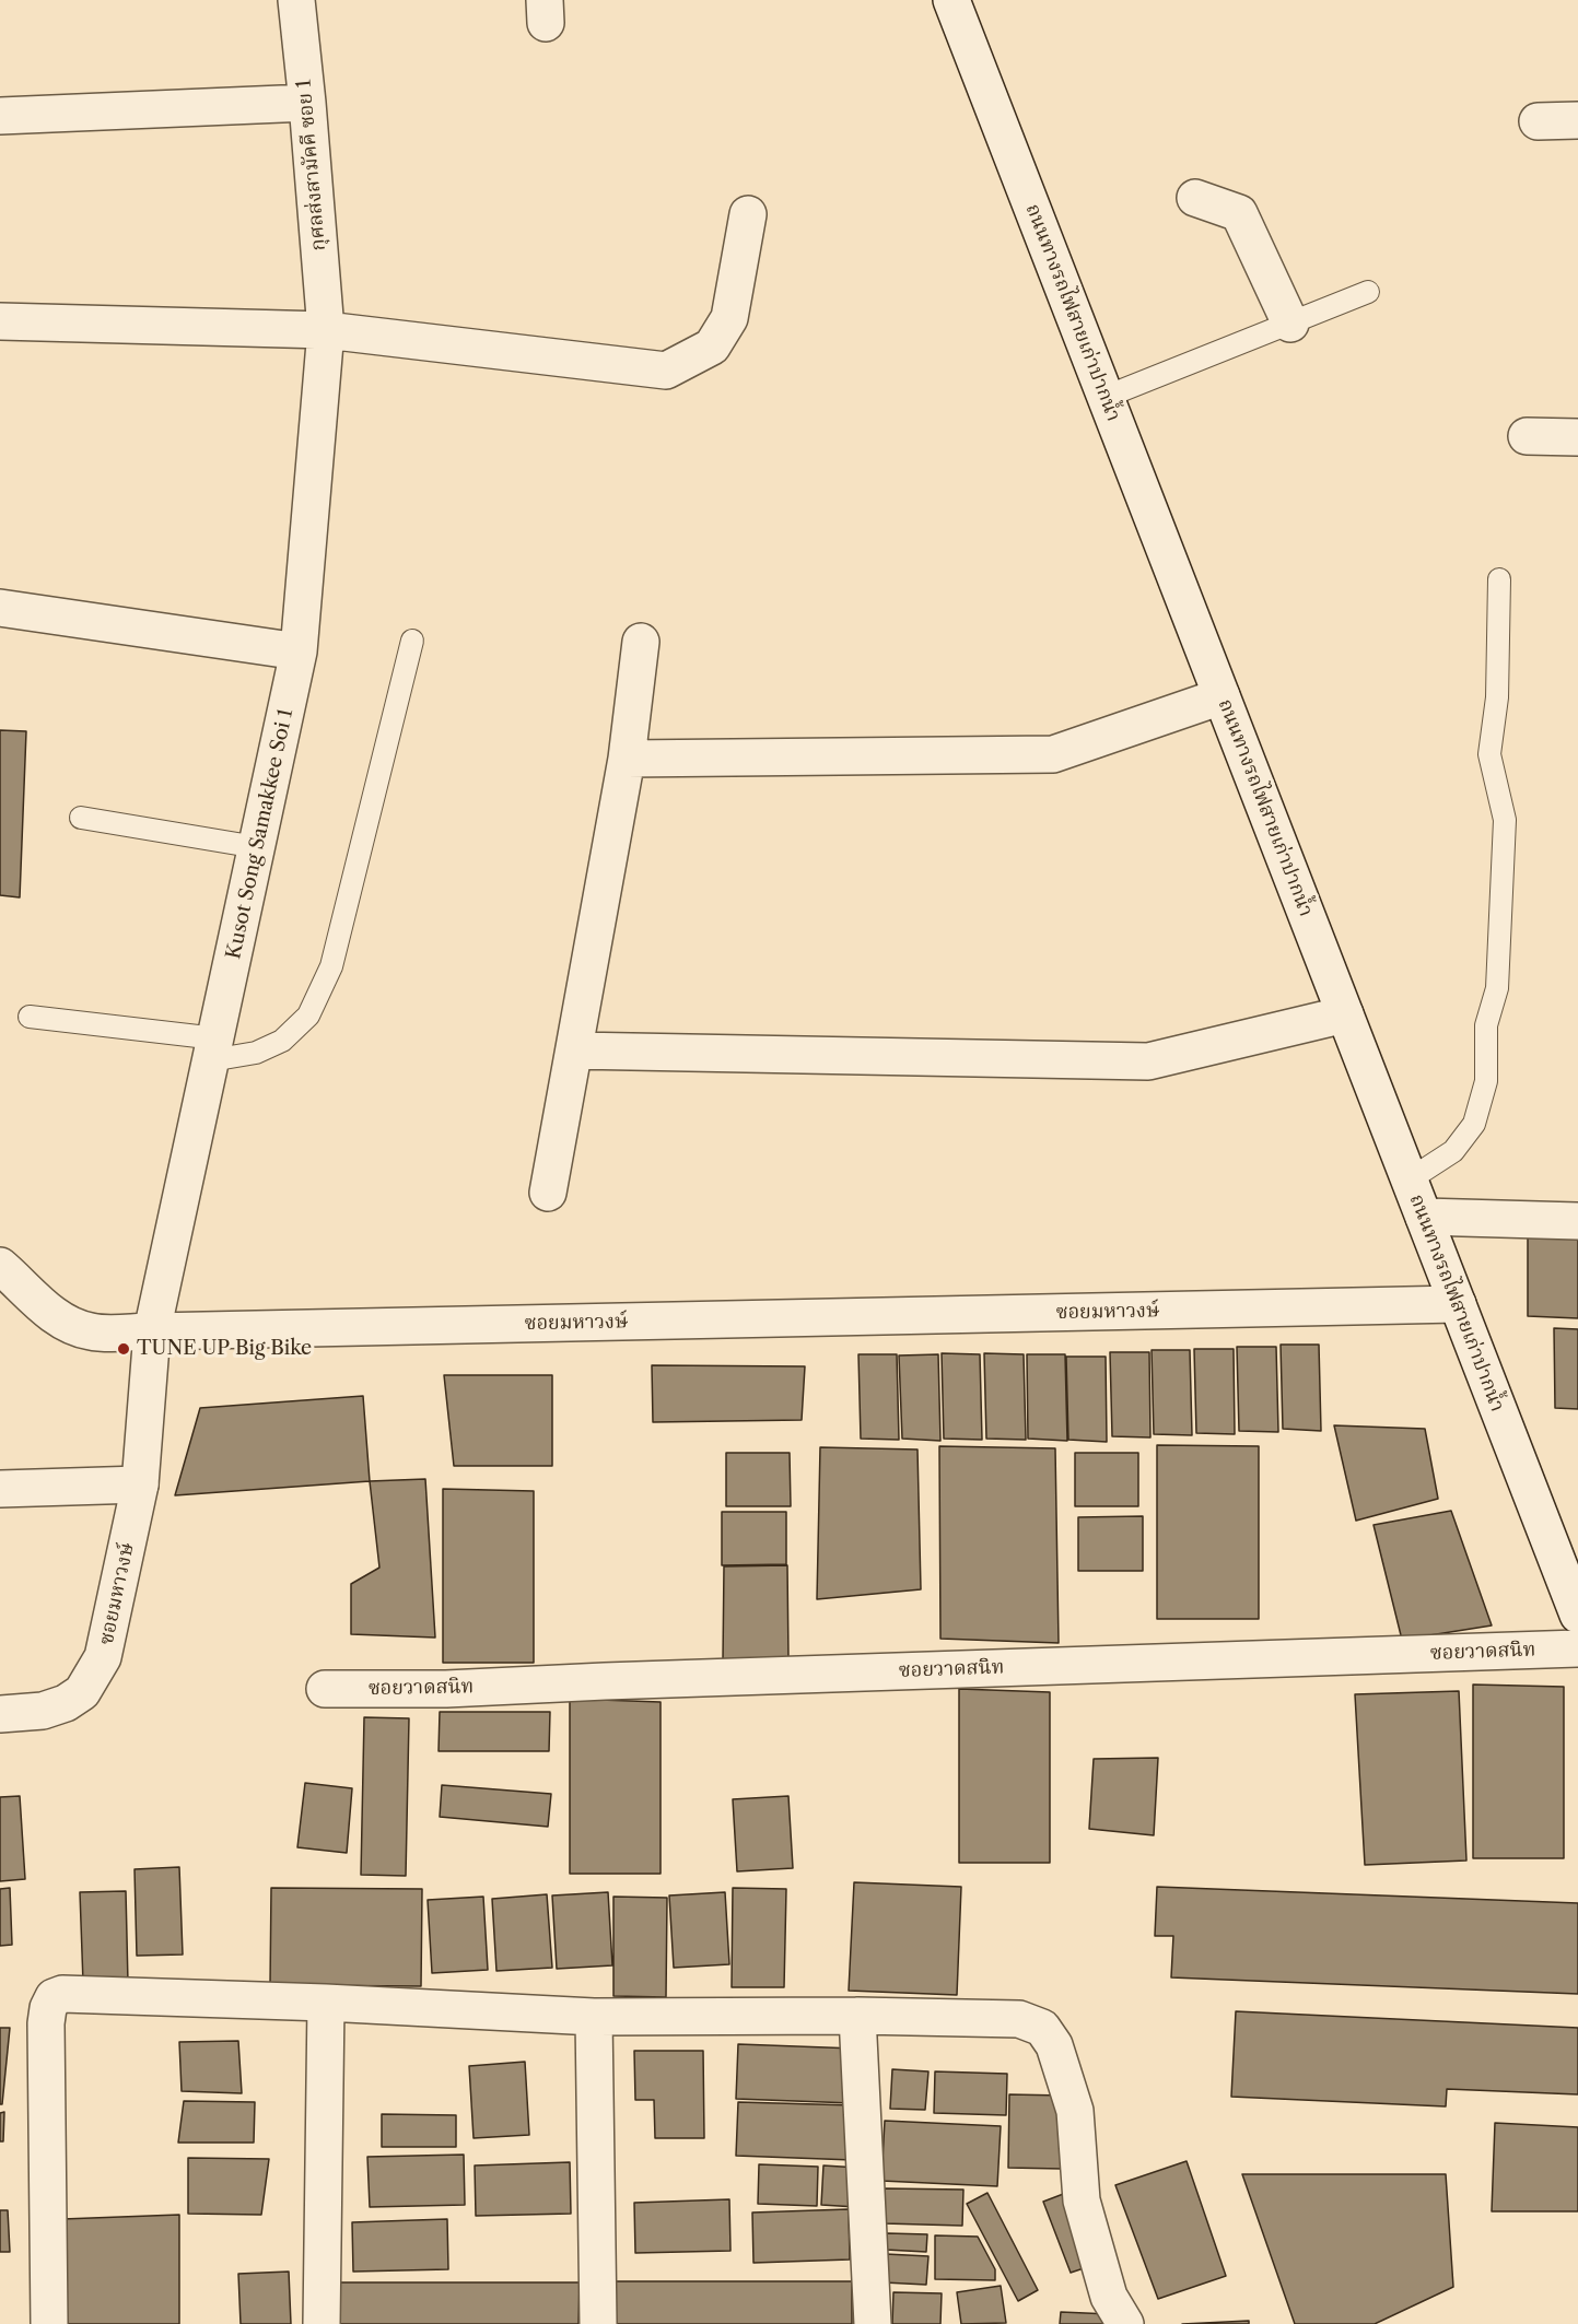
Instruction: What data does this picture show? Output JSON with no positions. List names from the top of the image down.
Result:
{
  "streets": {
    "street": [
      "กุศลส่งสามัคคี ซอย 1",
      "ถนนทางรถไฟสายเก่าปากน้ำ",
      "Kusot Song Samakkee Soi 1",
      "ซอยมหาวงษ์",
      "ซอยวาดสนิท"
    ]
  },
  "crossings": [
    ["กุศลส่งสามัคคี ซอย 1", "Kusot Song Samakkee Soi 1"],
    ["ถนนทางรถไฟสายเก่าปากน้ำ", "ซอยมหาวงษ์"],
    ["Kusot Song Samakkee Soi 1", "ซอยมหาวงษ์"]
  ],
  "places": ["TUNE UP Big Bike"]
}
